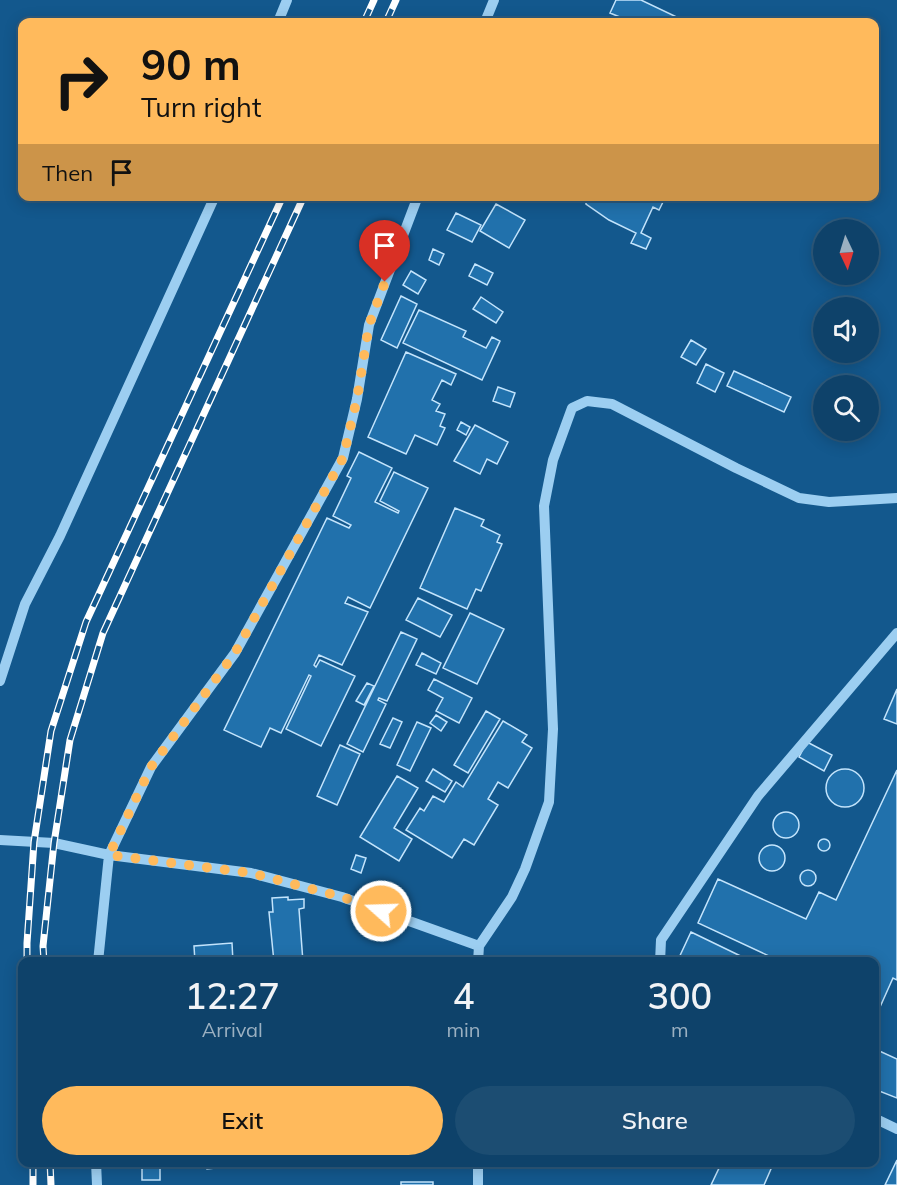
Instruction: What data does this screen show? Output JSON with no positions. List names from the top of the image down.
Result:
{
  "north": "bottom",
  "page": {
    "turn": ["90 m", "Turn right"],
    "then": "Then",
    "eta": [
      "12:27",
      "Arrival",
      "4",
      "min",
      "300",
      "m"
    ],
    "buttons": ["Exit", "Share"]
  }
}
